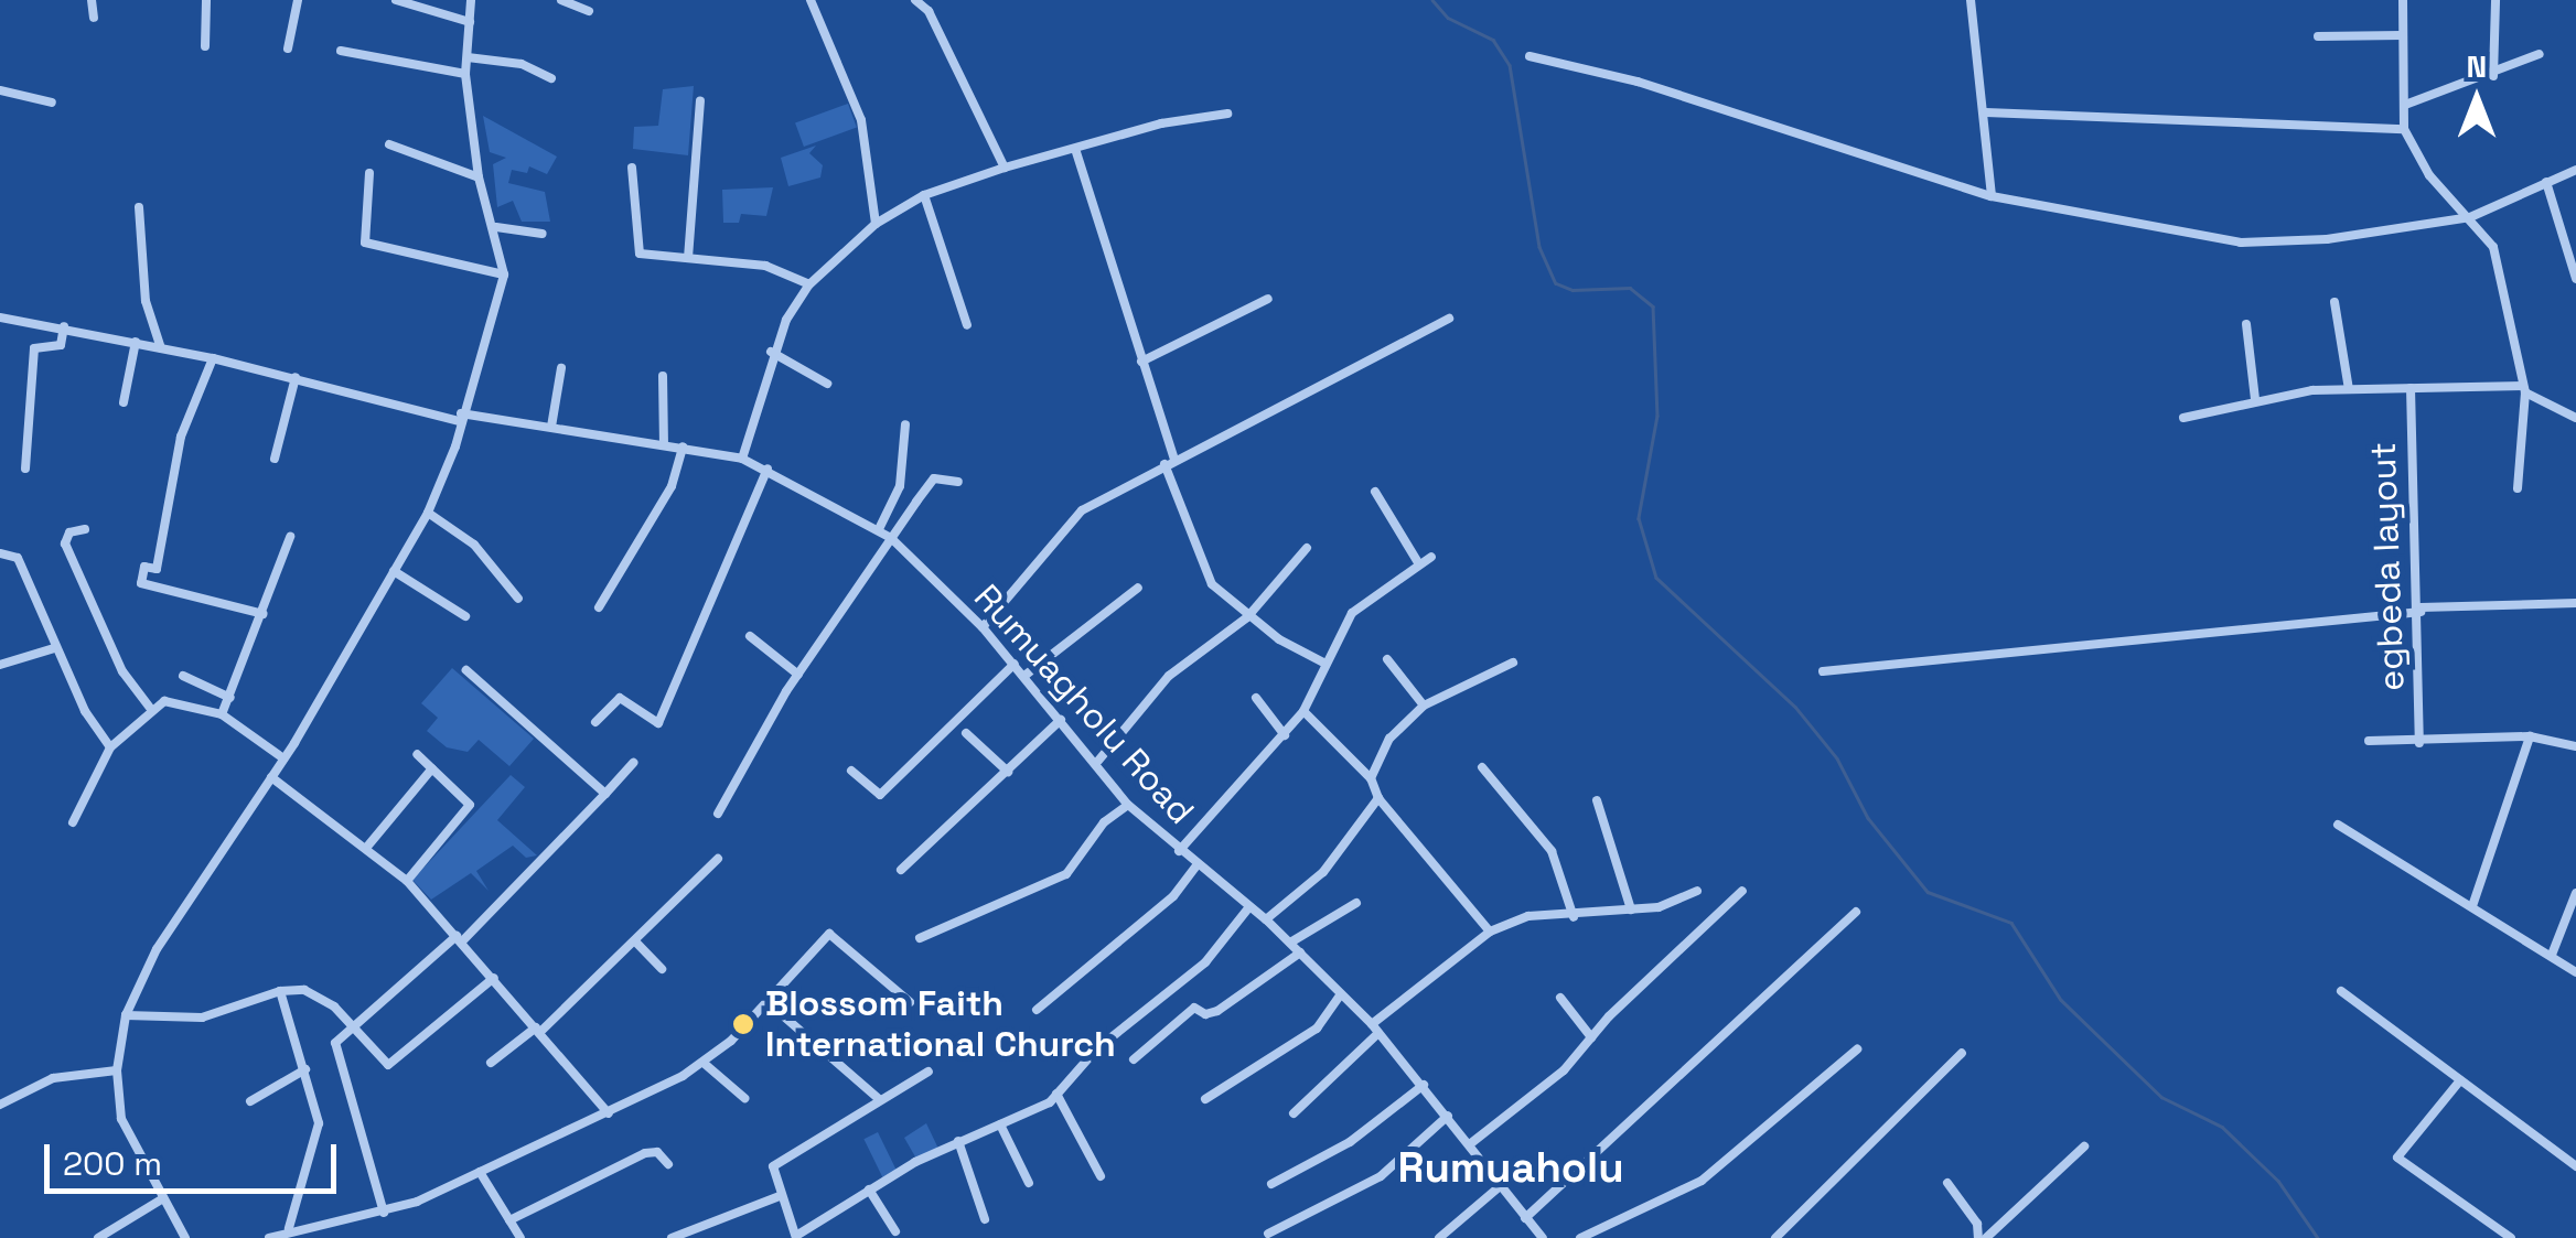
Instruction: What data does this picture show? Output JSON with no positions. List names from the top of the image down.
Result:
{
  "streets": {
    "street": ["egbeda layout", "Rumuagholu Road"]
  },
  "districts": ["Rumuaholu"],
  "places": ["Blossom Faith International Church"],
  "scale_bar": "200 m",
  "north": "top"
}
